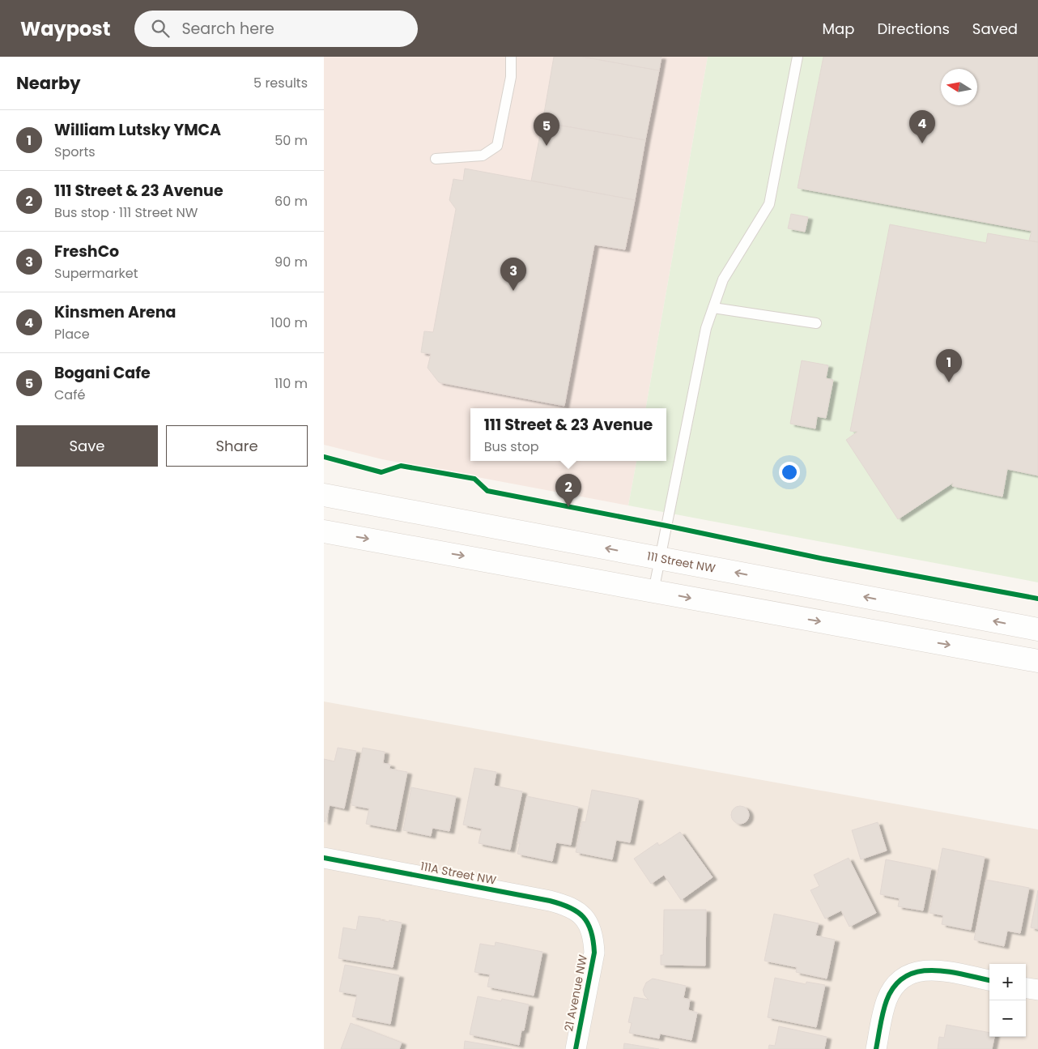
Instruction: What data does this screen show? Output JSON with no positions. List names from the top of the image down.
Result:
{
  "streets": {
    "main road": ["111 Street NW"],
    "street": ["111A Street NW", "21 Avenue NW"]
  },
  "crossings": [
    ["111A Street NW", "21 Avenue NW"]
  ],
  "north": "left",
  "page": {
    "header": "Waypost",
    "search": "Search here",
    "nav": ["Map", "Directions", "Saved"],
    "heading": ["Nearby", "5 results"],
    "list": [
      {
        "mark": "1",
        "name": "William Lutsky YMCA",
        "note": "Sports",
        "value": "50 m"
      },
      {
        "mark": "2",
        "name": "111 Street & 23 Avenue",
        "note": "Bus stop · 111 Street NW",
        "value": "60 m"
      },
      {
        "mark": "3",
        "name": "FreshCo",
        "note": "Supermarket",
        "value": "90 m"
      },
      {
        "mark": "4",
        "name": "Kinsmen Arena",
        "note": "Place",
        "value": "100 m"
      },
      {
        "mark": "5",
        "name": "Bogani Cafe",
        "note": "Café",
        "value": "110 m"
      }
    ],
    "pins": [
      "4",
      "5",
      "3",
      "1",
      "2"
    ],
    "popup": ["111 Street & 23 Avenue", "Bus stop"],
    "buttons": ["Save", "Share"],
    "map_buttons": ["+", "−"]
  }
}
